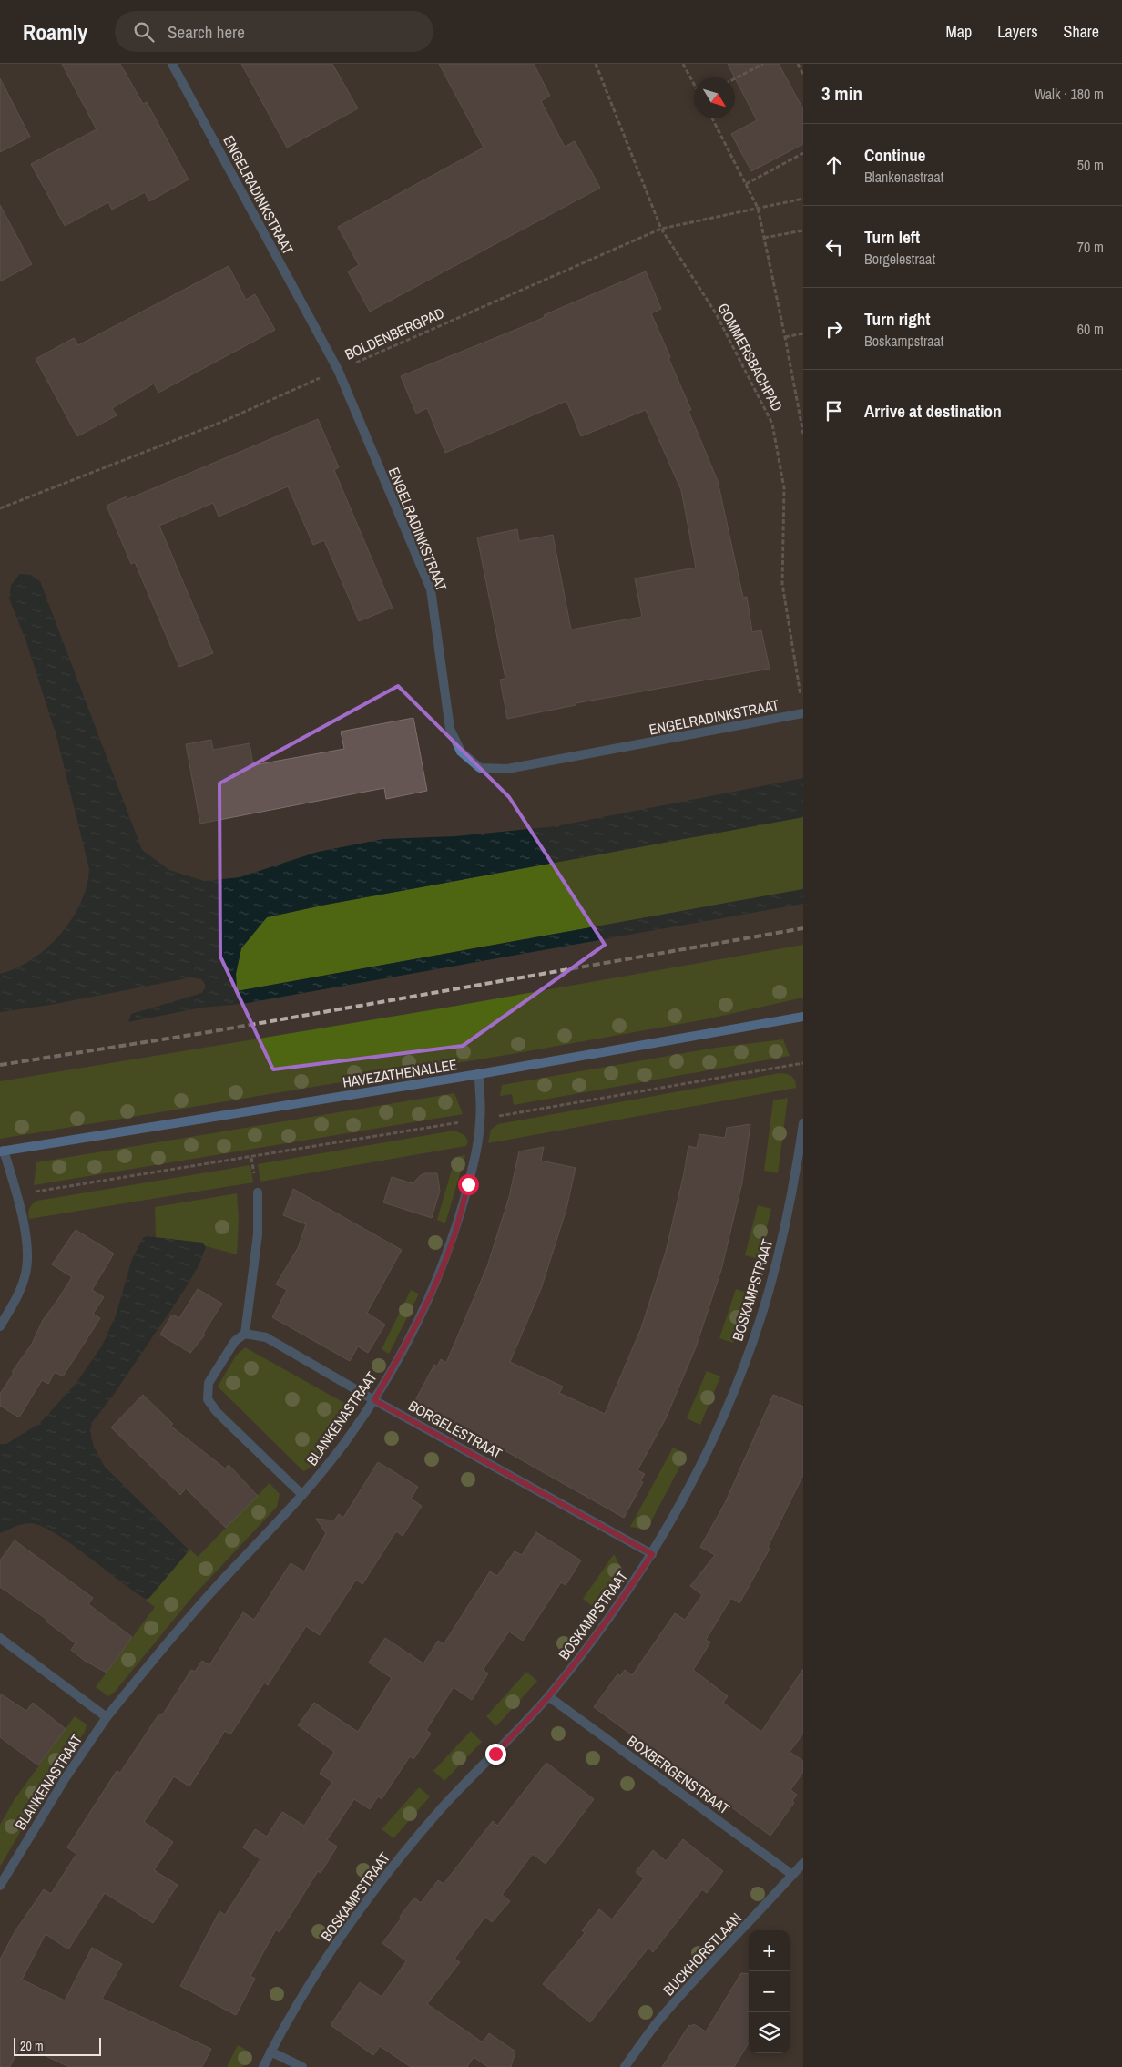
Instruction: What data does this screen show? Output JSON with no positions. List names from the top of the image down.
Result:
{
  "streets": {
    "main road": ["HAVEZATHENALLEE"],
    "street": [
      "ENGELRADINKSTRAAT",
      "BOSKAMPSTRAAT",
      "BLANKENASTRAAT",
      "BORGELESTRAAT",
      "BOXBERGENSTRAAT",
      "BUCKHORSTLAAN"
    ],
    "path": ["BOLDENBERGPAD", "GOMMERSBACHPAD"]
  },
  "crossings": [
    ["ENGELRADINKSTRAAT", "BOLDENBERGPAD"],
    ["ENGELRADINKSTRAAT", "GOMMERSBACHPAD"],
    ["BOLDENBERGPAD", "GOMMERSBACHPAD"],
    ["HAVEZATHENALLEE", "BLANKENASTRAAT"],
    ["BOSKAMPSTRAAT", "BORGELESTRAAT"],
    ["BOSKAMPSTRAAT", "BOXBERGENSTRAAT"],
    ["BLANKENASTRAAT", "BORGELESTRAAT"],
    ["BOXBERGENSTRAAT", "BUCKHORSTLAAN"]
  ],
  "scale_bar": "20 m",
  "north": "bottom right",
  "page": {
    "header": "Roamly",
    "search": "Search here",
    "nav": ["Map", "Layers", "Share"],
    "heading": ["3 min", "Walk · 180 m"],
    "list": [
      ["Continue", "Blankenastraat", "50 m"],
      ["Turn left", "Borgelestraat", "70 m"],
      ["Turn right", "Boskampstraat", "60 m"],
      "Arrive at destination"
    ],
    "map_buttons": ["+", "−"],
    "scale": "20 m"
  }
}
